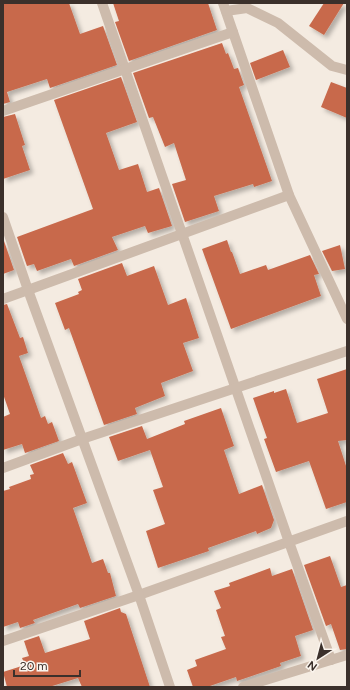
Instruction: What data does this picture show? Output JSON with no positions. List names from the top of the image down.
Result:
{
  "scale_bar": "20 m",
  "north": "bottom left"
}
